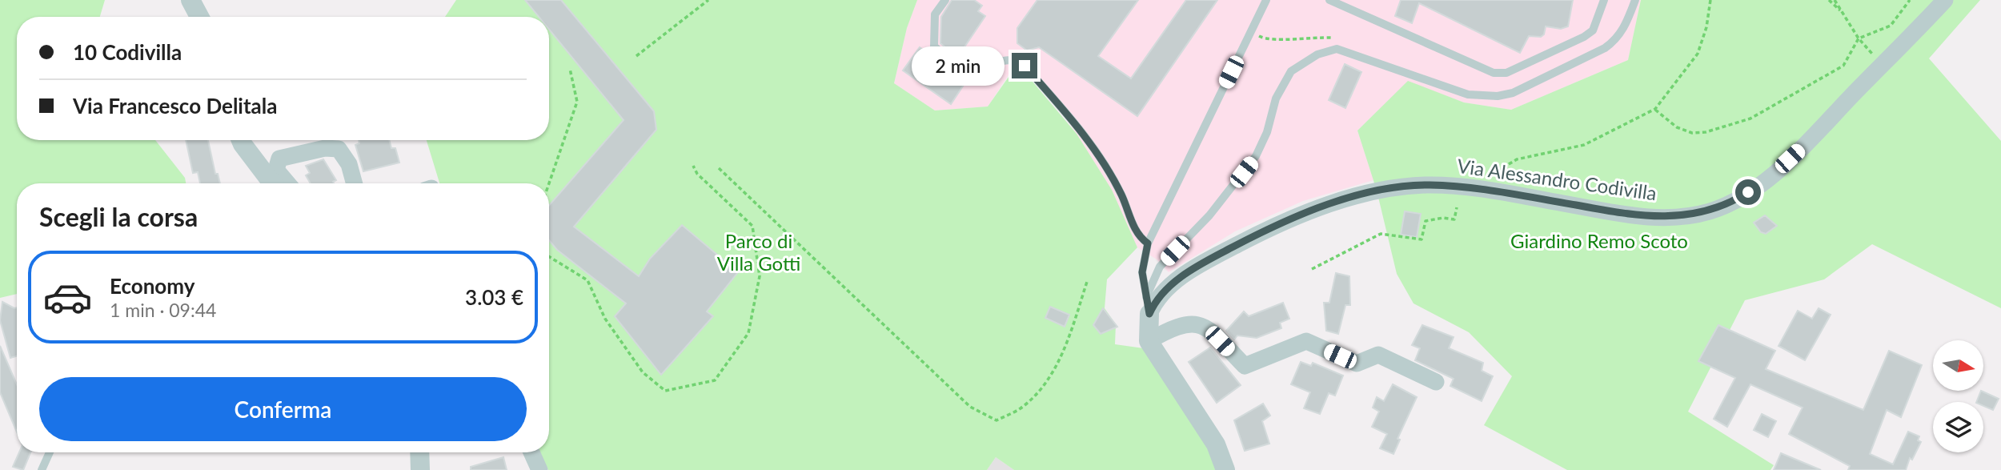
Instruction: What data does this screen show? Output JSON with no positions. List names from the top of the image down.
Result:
{
  "streets": {
    "street": ["Via Alessandro Codivilla"]
  },
  "parks": ["Parco di Villa Gotti", "Giardino Remo Scoto"],
  "north": "right",
  "page": {
    "banner": ["10 Codivilla", "Via Francesco Delitala"],
    "bubble": "2 min",
    "heading": "Scegli la corsa",
    "list": [
      {
        "name": "Economy",
        "note": "1 min · 09:44",
        "value": "3.03 €"
      }
    ],
    "buttons": "Conferma"
  }
}
